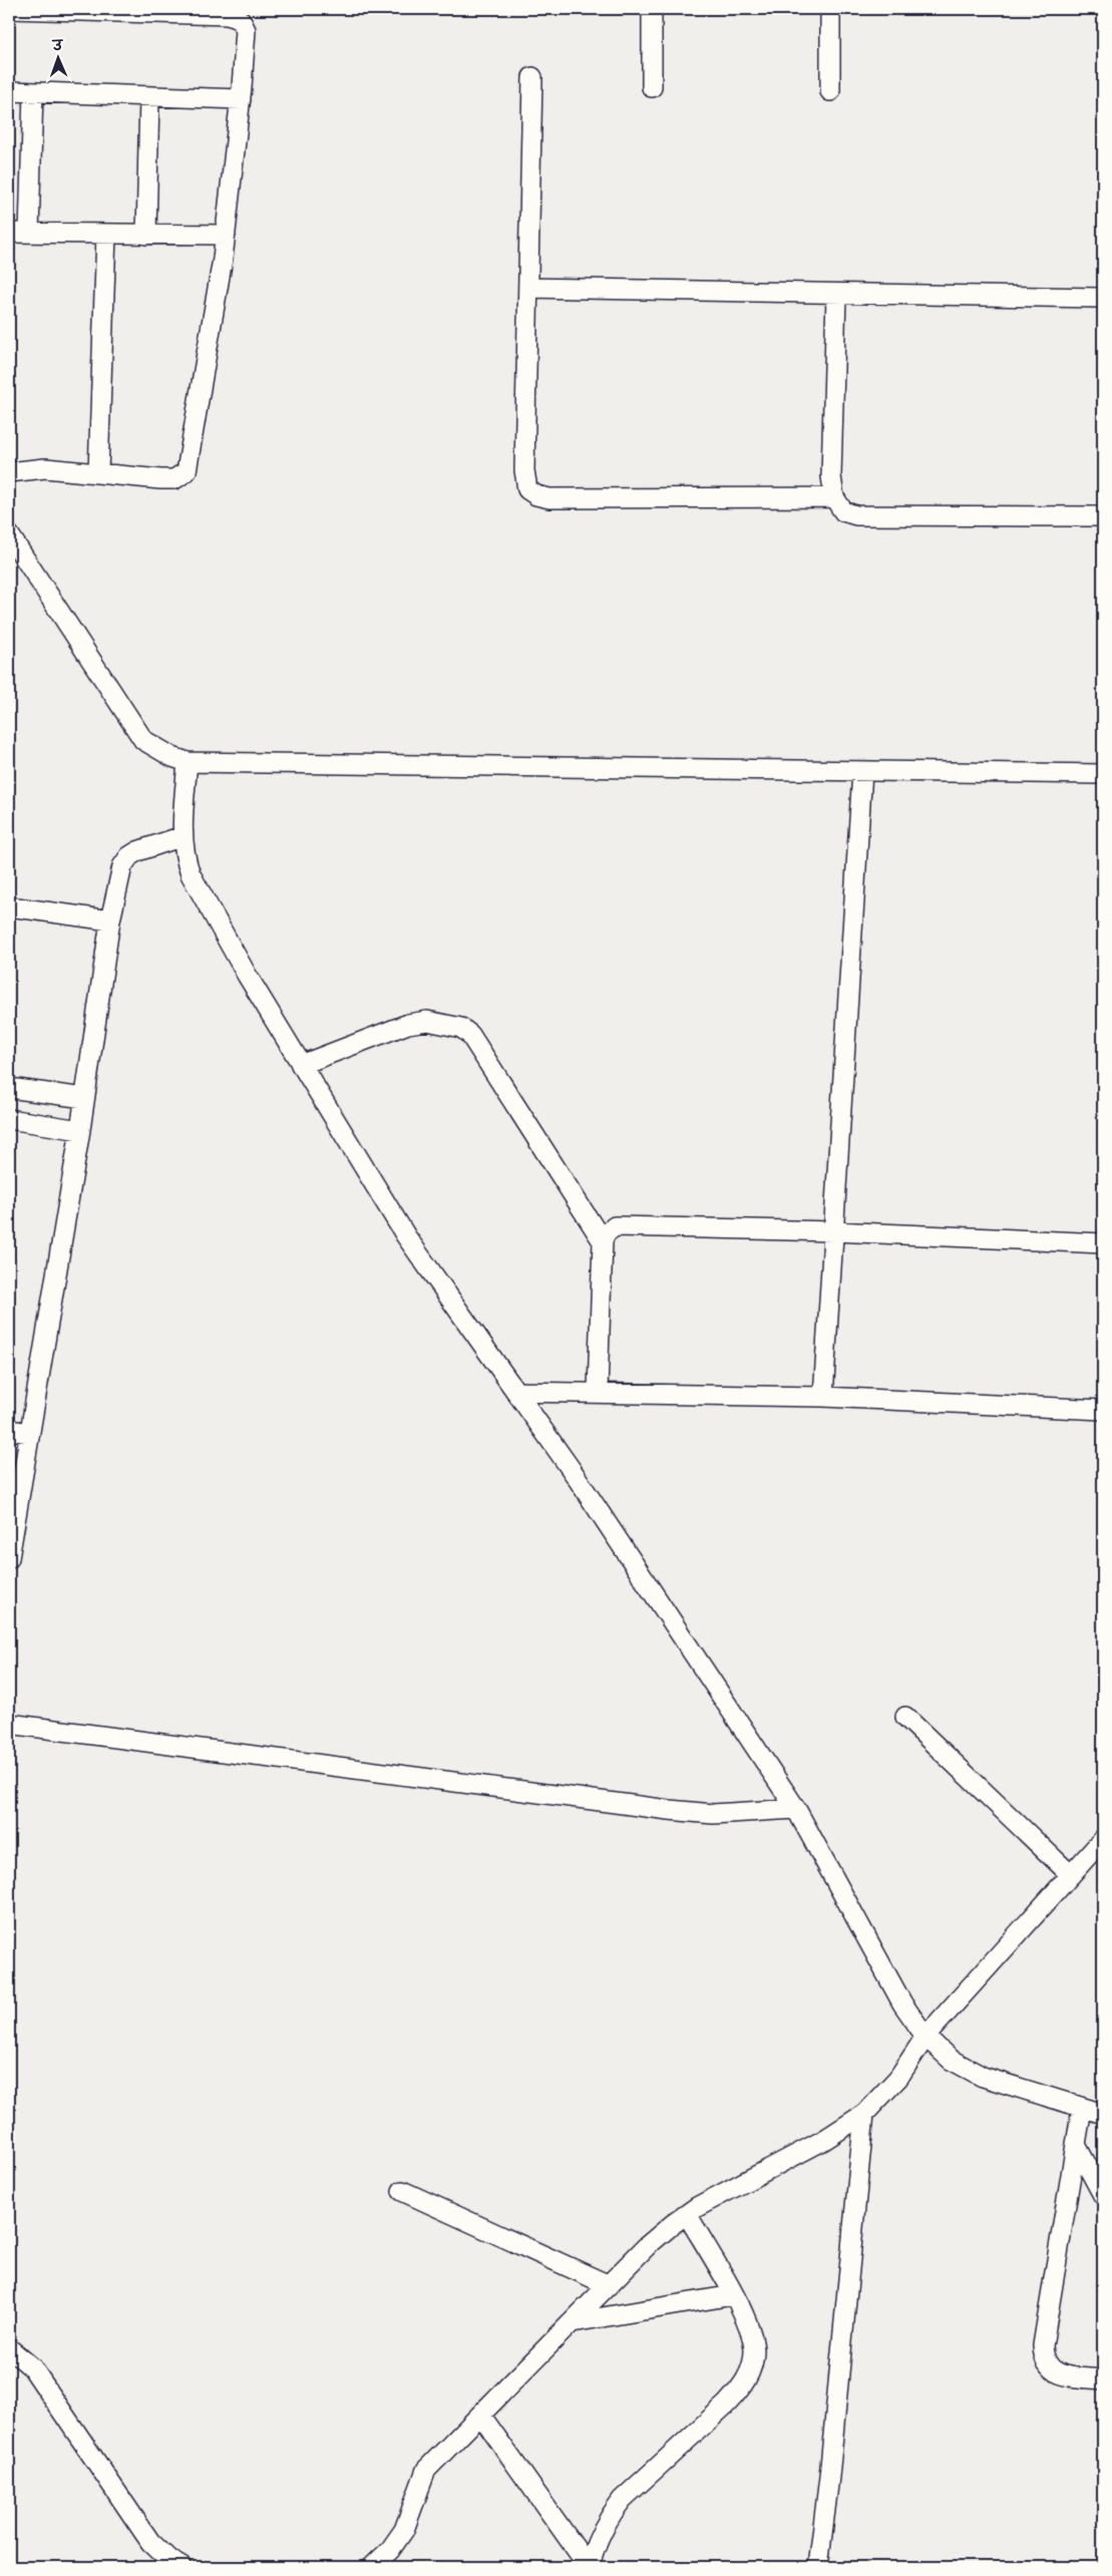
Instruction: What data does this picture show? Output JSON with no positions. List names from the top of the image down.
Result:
{
  "north": "top"
}
